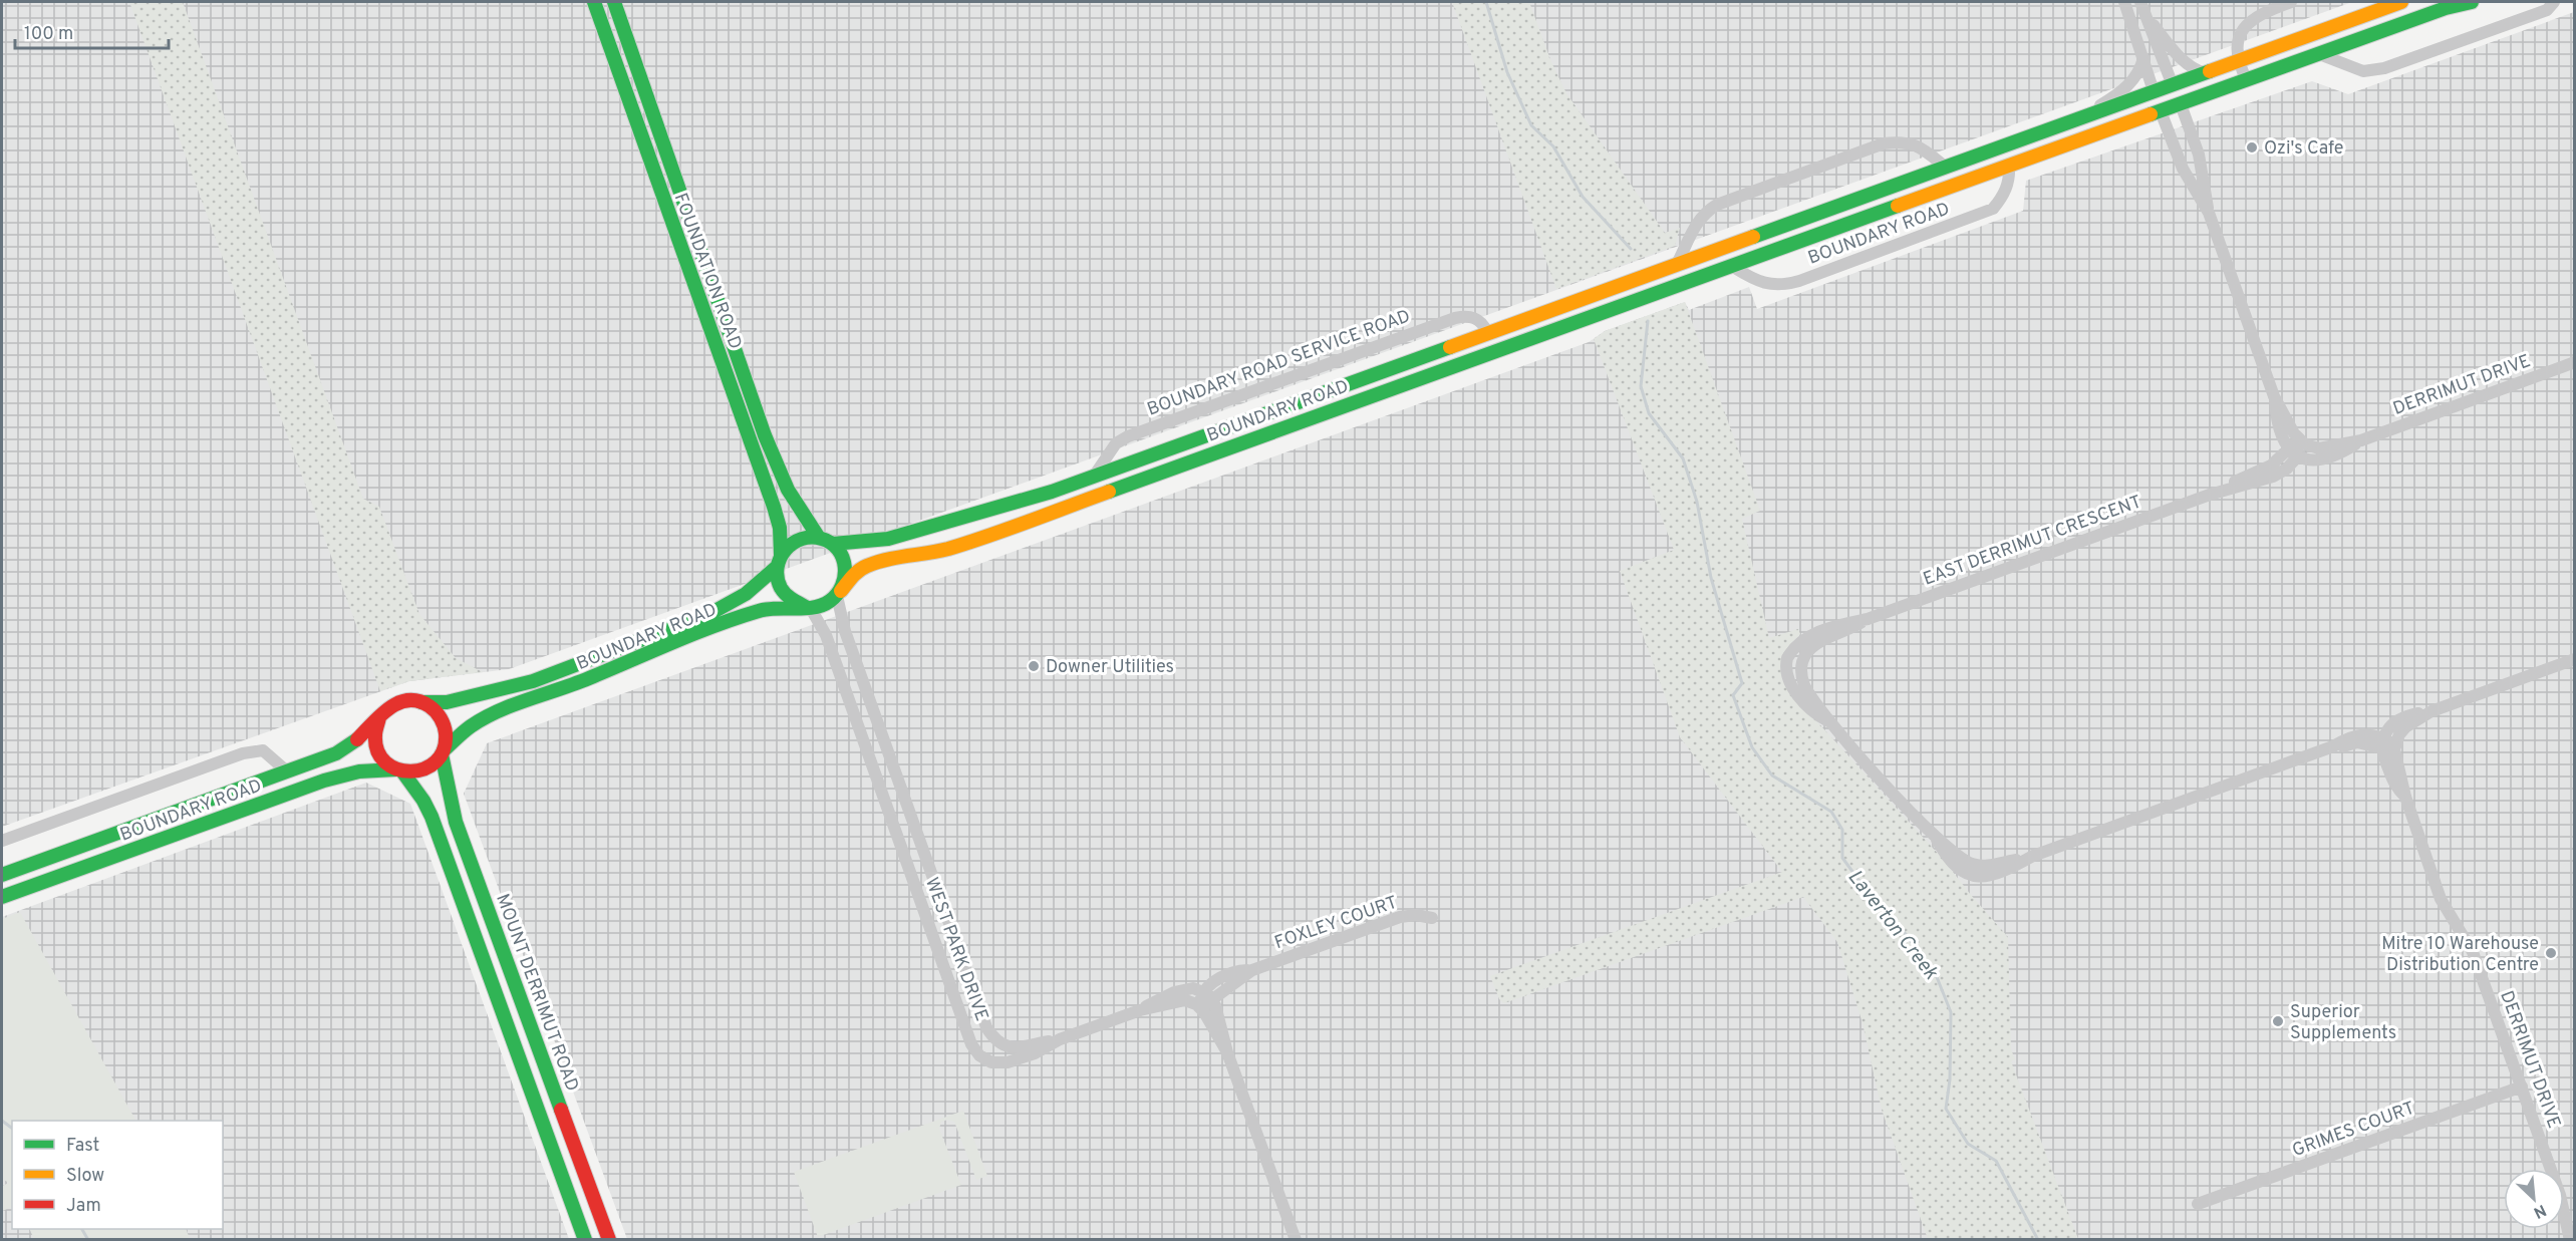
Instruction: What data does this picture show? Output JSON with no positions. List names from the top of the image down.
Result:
{
  "streets": {
    "main road": ["BOUNDARY ROAD", "FOUNDATION ROAD", "MOUNT DERRIMUT ROAD"],
    "street": [
      "BOUNDARY ROAD SERVICE ROAD",
      "DERRIMUT DRIVE",
      "EAST DERRIMUT CRESCENT",
      "FOXLEY COURT",
      "WEST PARK DRIVE",
      "GRIMES COURT"
    ]
  },
  "crossings": [
    ["BOUNDARY ROAD", "FOUNDATION ROAD"],
    ["BOUNDARY ROAD", "BOUNDARY ROAD SERVICE ROAD"],
    ["BOUNDARY ROAD", "WEST PARK DRIVE"],
    ["BOUNDARY ROAD", "MOUNT DERRIMUT ROAD"],
    ["FOUNDATION ROAD", "WEST PARK DRIVE"],
    ["DERRIMUT DRIVE", "EAST DERRIMUT CRESCENT"],
    ["DERRIMUT DRIVE", "GRIMES COURT"]
  ],
  "water": ["Laverton Creek"],
  "places": [
    "Ozi's Cafe",
    "Downer Utilities",
    "Mitre 10 Warehouse Distribution Centre",
    "Superior Supplements"
  ],
  "legend": ["Fast", "Slow", "Jam"],
  "scale_bar": "100 m",
  "north": "bottom right"
}
